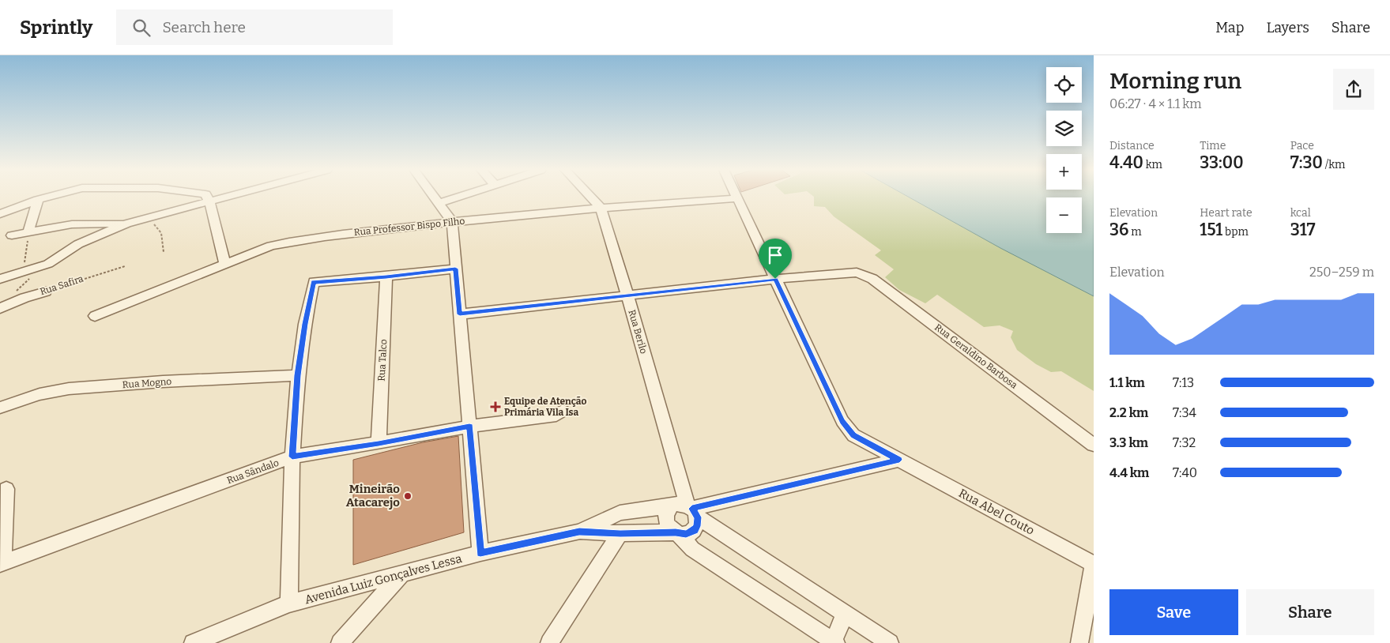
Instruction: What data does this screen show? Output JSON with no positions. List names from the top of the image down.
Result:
{
  "streets": {
    "street": [
      "Rua Professor Bispo Filho",
      "Rua Safira",
      "Rua Berilo",
      "Rua Geraldino Barbosa",
      "Rua Talco",
      "Rua Mogno",
      "Rua Sândalo",
      "Rua Abel Couto",
      "Avenida Luiz Gonçalves Lessa"
    ]
  },
  "crossings": [
    ["Rua Professor Bispo Filho", "Rua Berilo"],
    ["Rua Berilo", "Avenida Luiz Gonçalves Lessa"],
    ["Rua Geraldino Barbosa", "Rua Abel Couto"],
    ["Rua Talco", "Rua Sândalo"],
    ["Rua Abel Couto", "Avenida Luiz Gonçalves Lessa"]
  ],
  "places": {
    "health": ["Equipe de Atenção Primária Vila Isa"],
    "other": ["Mineirão Atacarejo"]
  },
  "page": {
    "header": "Sprintly",
    "search": "Search here",
    "nav": ["Map", "Layers", "Share"],
    "heading": ["Morning run", "06:27 · 4 × 1.1 km"],
    "map_buttons": ["+", "−"],
    "stats": [
      ["Distance", "4.40 km"],
      ["Time", "33:00"],
      ["Pace", "7:30 /km"],
      ["Elevation", "36 m"],
      ["Heart rate", "151 bpm"],
      ["kcal", "317"]
    ],
    "chart": ["Elevation", "250–259 m"],
    "list": [
      {
        "name": "1.1 km",
        "note": "7:13"
      },
      {
        "name": "2.2 km",
        "note": "7:34"
      },
      {
        "name": "3.3 km",
        "note": "7:32"
      },
      {
        "name": "4.4 km",
        "note": "7:40"
      }
    ],
    "buttons": ["Save", "Share"]
  }
}
